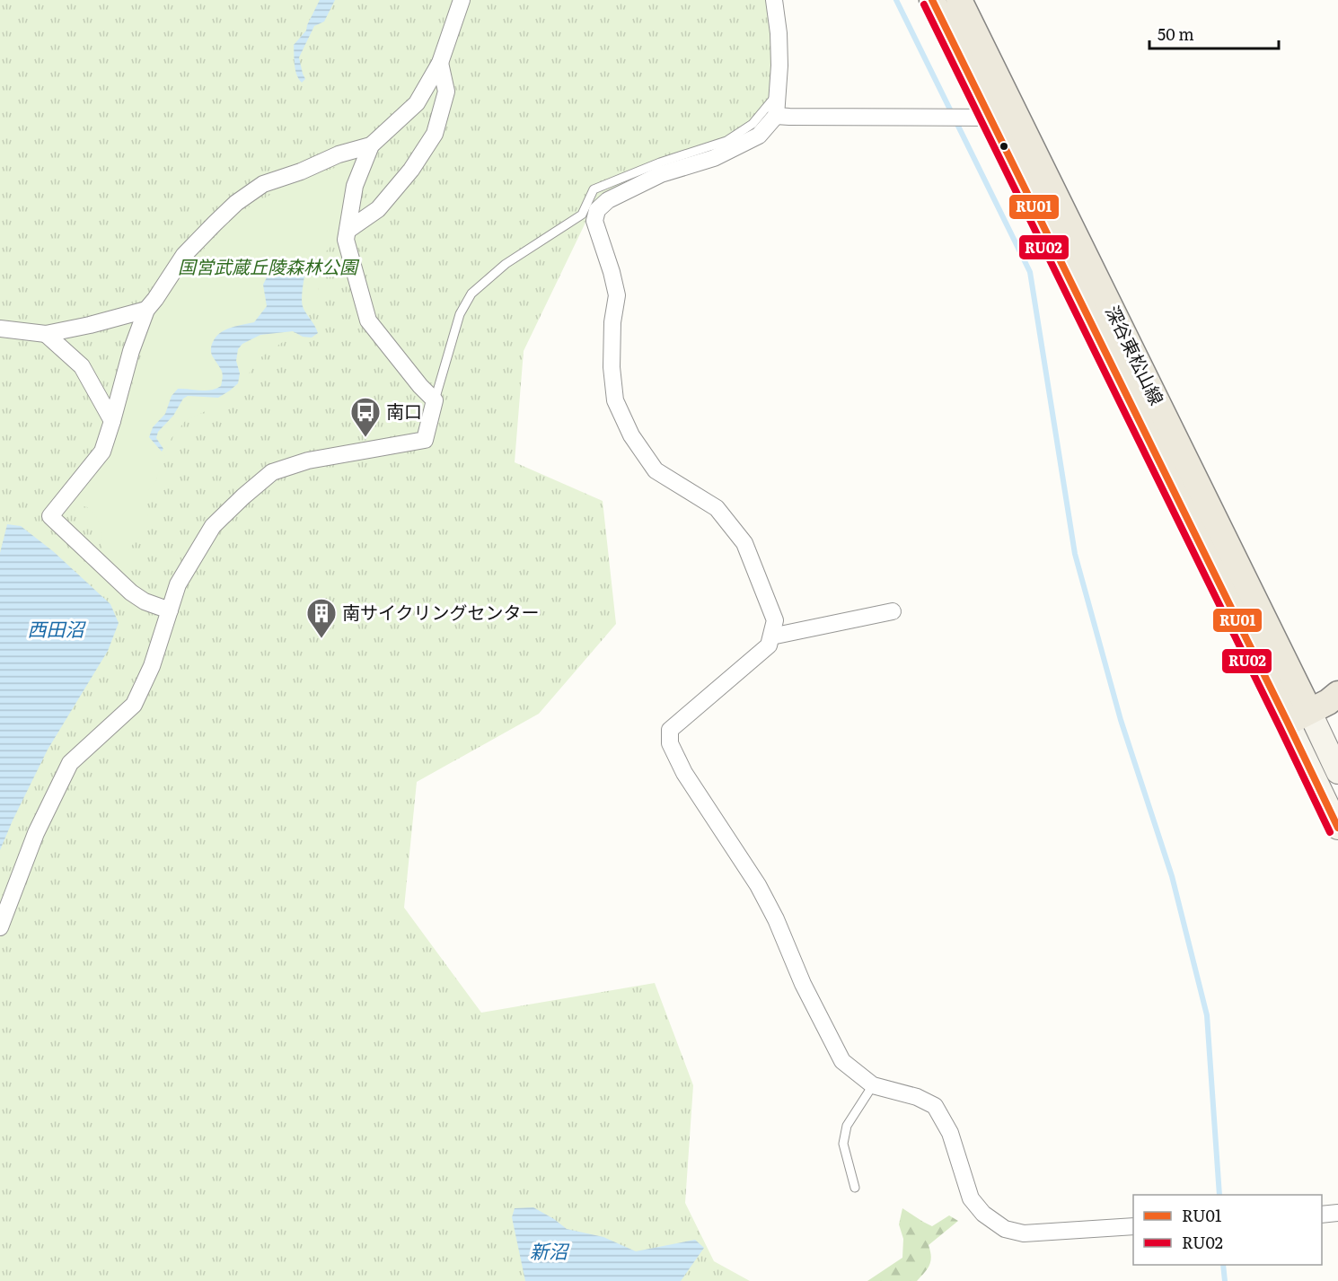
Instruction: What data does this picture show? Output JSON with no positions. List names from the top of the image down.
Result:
{
  "streets": {
    "main road": ["深谷東松山線"]
  },
  "water": ["西田沼", "新沼"],
  "parks": ["国営武蔵丘陵森林公園"],
  "places": {
    "bus stop": ["南口"],
    "building": ["南サイクリングセンター"]
  },
  "lines": ["transit line RU01", "transit line RU02"],
  "legend": ["RU01", "RU02"],
  "scale_bar": "50 m"
}
